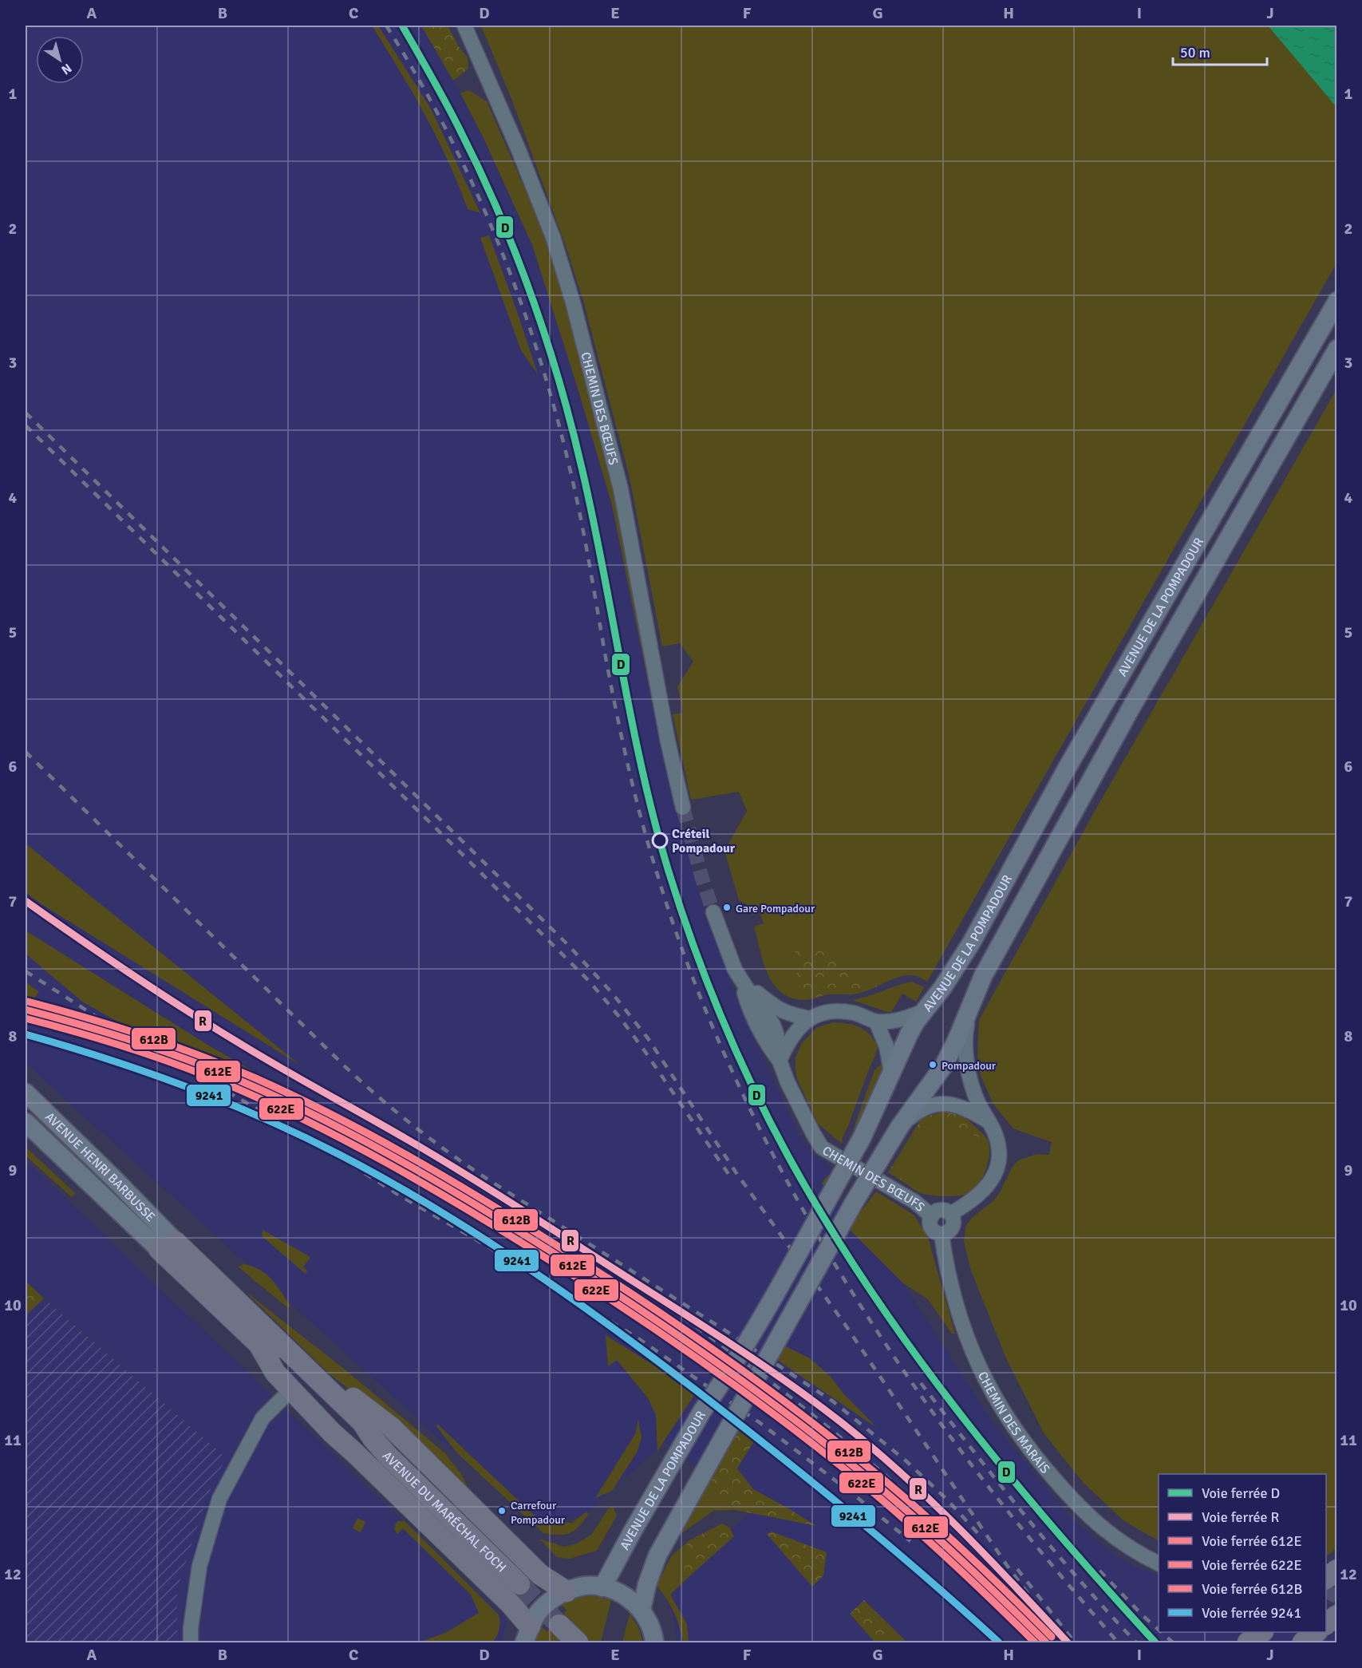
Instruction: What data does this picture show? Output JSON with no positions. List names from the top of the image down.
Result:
{
  "streets": {
    "highway": ["AVENUE DU MARÉCHAL FOCH"],
    "main road": ["AVENUE DE LA POMPADOUR", "AVENUE HENRI BARBUSSE"],
    "street": ["CHEMIN DES BŒUFS", "CHEMIN DES MARAIS"]
  },
  "crossings": [
    ["CHEMIN DES BŒUFS", "AVENUE DE LA POMPADOUR"],
    ["CHEMIN DES BŒUFS", "CHEMIN DES MARAIS"],
    ["AVENUE HENRI BARBUSSE", "AVENUE DU MARÉCHAL FOCH"]
  ],
  "places": [
    "Créteil Pompadour",
    "Gare Pompadour",
    "Pompadour",
    "Carrefour Pompadour"
  ],
  "lines": [
    "rail line D",
    "rail line R",
    "rail line 612B",
    "rail line 612E",
    "rail line 622E",
    "rail line 9241"
  ],
  "legend": [
    "Voie ferrée D",
    "Voie ferrée R",
    "Voie ferrée 612E",
    "Voie ferrée 622E",
    "Voie ferrée 612B",
    "Voie ferrée 9241"
  ],
  "scale_bar": "50 m",
  "north": "bottom right",
  "grid": {
    "columns": [
      "A",
      "B",
      "C",
      "D",
      "E",
      "F",
      "G",
      "H",
      "I",
      "J"
    ],
    "rows": [
      "1",
      "2",
      "3",
      "4",
      "5",
      "6",
      "7",
      "8",
      "9",
      "10",
      "11",
      "12"
    ]
  }
}
